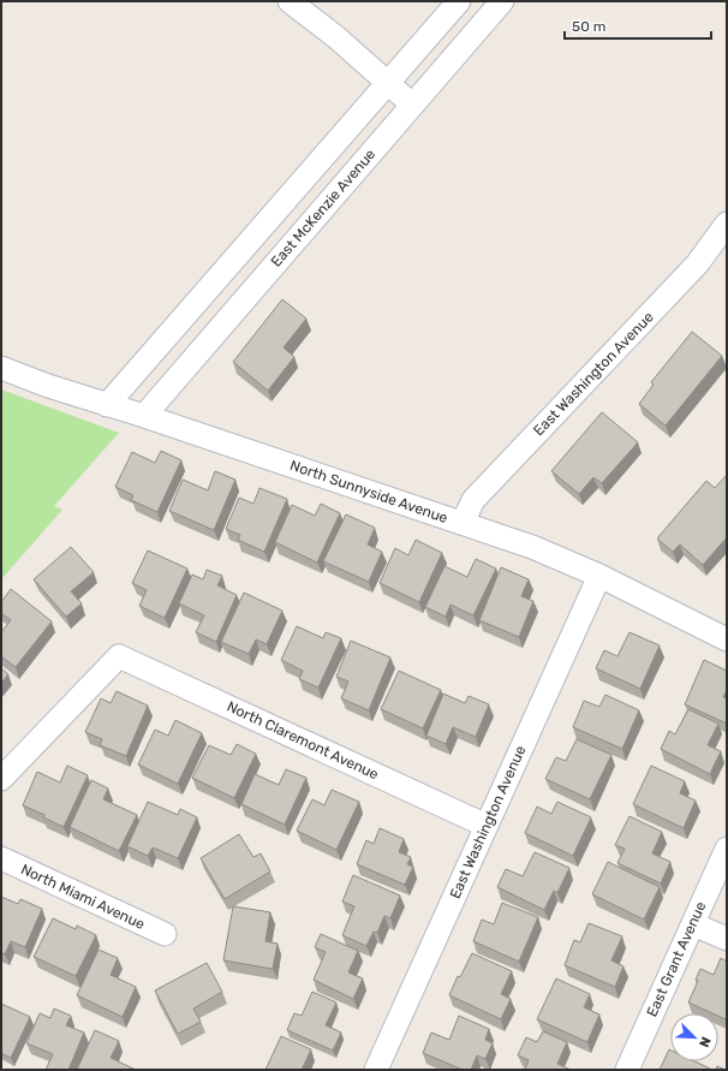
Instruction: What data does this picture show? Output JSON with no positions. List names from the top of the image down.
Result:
{
  "streets": {
    "street": [
      "East McKenzie Avenue",
      "East Washington Avenue",
      "North Sunnyside Avenue",
      "North Claremont Avenue",
      "North Miami Avenue",
      "East Grant Avenue"
    ]
  },
  "crossings": [
    ["East McKenzie Avenue", "North Sunnyside Avenue"],
    ["East Washington Avenue", "North Sunnyside Avenue"],
    ["East Washington Avenue", "North Claremont Avenue"]
  ],
  "scale_bar": "50 m",
  "north": "bottom right"
}
